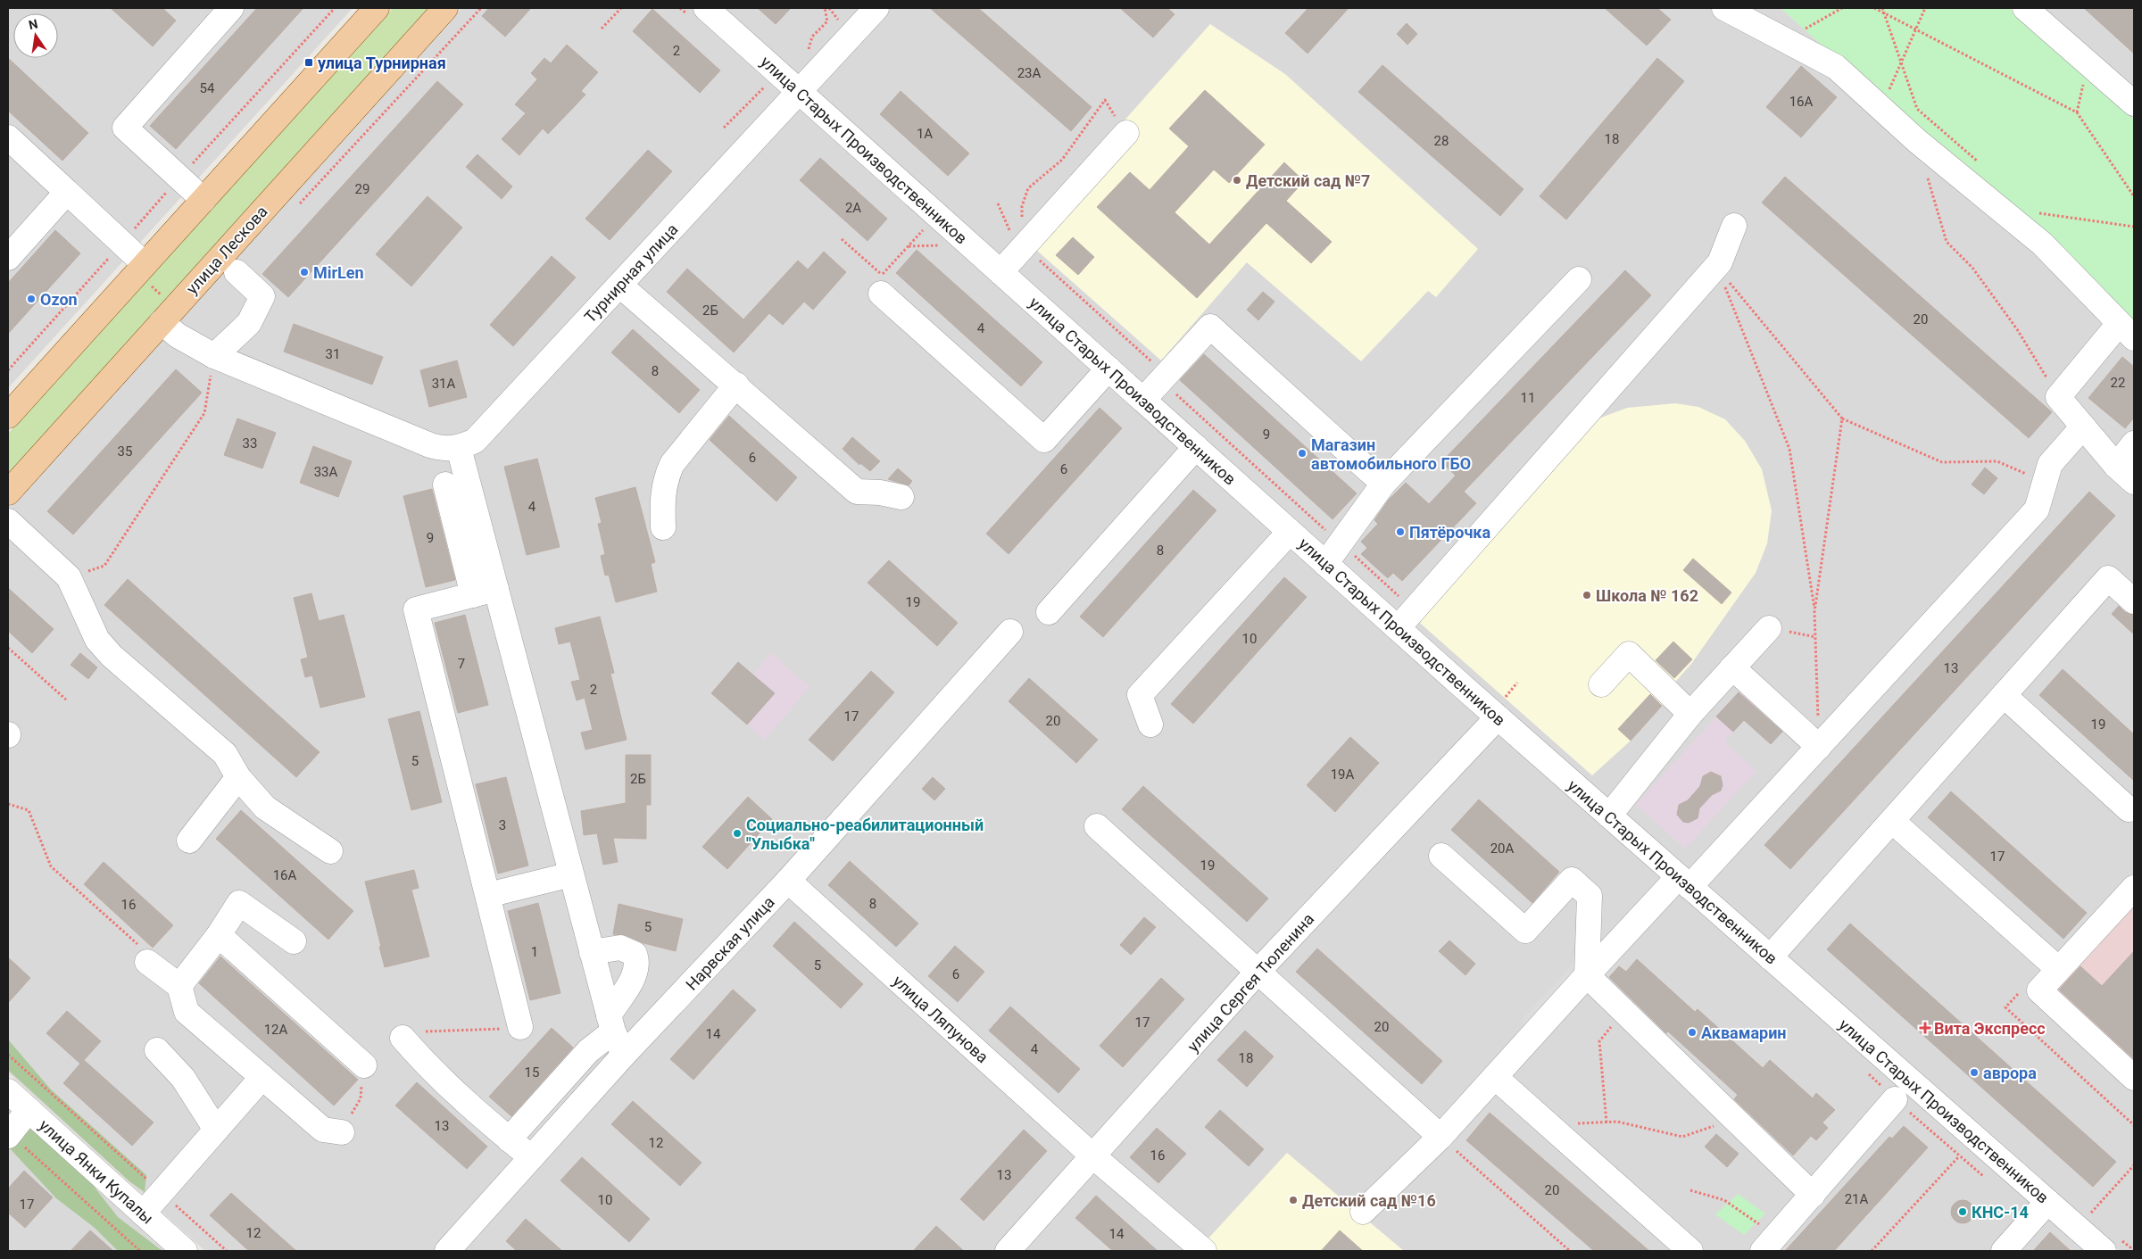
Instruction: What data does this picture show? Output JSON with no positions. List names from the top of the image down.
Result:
{
  "streets": {
    "main road": ["улица Лескова"],
    "street": [
      "улица Старых Производственников",
      "Турнирная улица",
      "Нарвская улица",
      "улица Сергея Тюленина",
      "улица Ляпунова",
      "улица Янки Купалы"
    ]
  },
  "crossings": [
    ["улица Старых Производственников", "Турнирная улица"],
    ["улица Старых Производственников", "улица Сергея Тюленина"],
    ["Нарвская улица", "улица Ляпунова"],
    ["улица Сергея Тюленина", "улица Ляпунова"]
  ],
  "places": {
    "transit": ["улица Турнирная"],
    "other": [
      "Детский сад №7",
      "MirLen",
      "Ozon",
      "Магазин автомобильного ГБО",
      "Пятёрочка",
      "Школа № 162",
      "Социально-реабилитационный \"Улыбка\"",
      "Аквамарин",
      "аврора",
      "Детский сад №16",
      "КНС-14"
    ],
    "health": ["Вита Экспресс"]
  },
  "house_numbers": [
    "2",
    "23А",
    "54",
    "16А",
    "1А",
    "18",
    "28",
    "29",
    "2А",
    "2Б",
    "20",
    "4",
    "31",
    "8",
    "22",
    "31А",
    "11",
    "9",
    "33",
    "35",
    "6",
    "6",
    "33А",
    "4",
    "9",
    "8",
    "19",
    "10",
    "7",
    "13",
    "2",
    "17",
    "20",
    "19",
    "5",
    "19А",
    "2Б",
    "3",
    "20А",
    "17",
    "19",
    "16А",
    "8",
    "16",
    "5",
    "1",
    "5",
    "6",
    "17",
    "20",
    "12А",
    "14",
    "4",
    "18",
    "15",
    "13",
    "12",
    "16",
    "13",
    "20",
    "21А",
    "10",
    "17",
    "12",
    "14"
  ],
  "north": "top"
}
